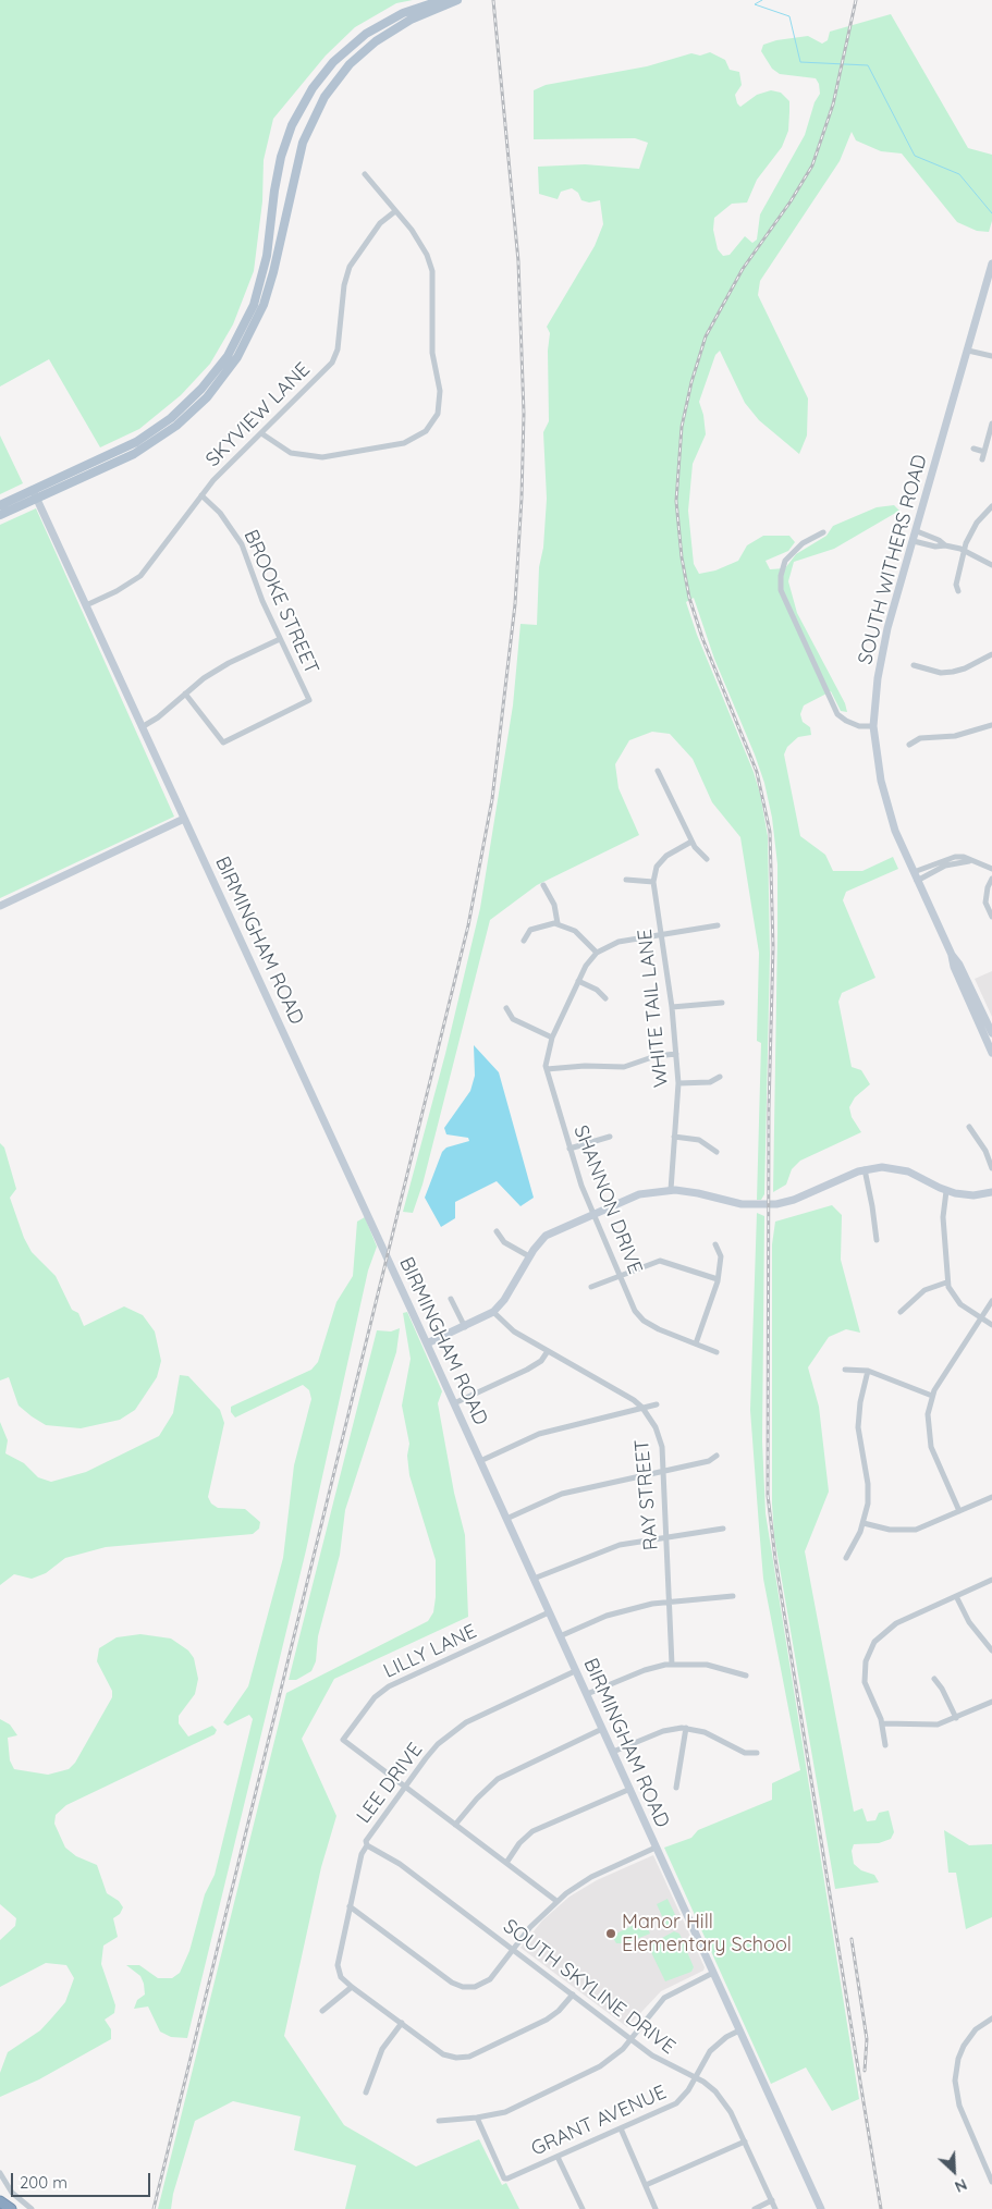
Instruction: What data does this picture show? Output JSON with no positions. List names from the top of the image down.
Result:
{
  "streets": {
    "street": [
      "SKYVIEW LANE",
      "SOUTH WITHERS ROAD",
      "BROOKE STREET",
      "BIRMINGHAM ROAD",
      "WHITE TAIL LANE",
      "SHANNON DRIVE",
      "RAY STREET",
      "LILLY LANE",
      "LEE DRIVE",
      "SOUTH SKYLINE DRIVE",
      "GRANT AVENUE"
    ]
  },
  "crossings": [
    ["SKYVIEW LANE", "BROOKE STREET"],
    ["SKYVIEW LANE", "BIRMINGHAM ROAD"],
    ["BIRMINGHAM ROAD", "LILLY LANE"],
    ["BIRMINGHAM ROAD", "LEE DRIVE"],
    ["BIRMINGHAM ROAD", "GRANT AVENUE"],
    ["LILLY LANE", "LEE DRIVE"],
    ["LEE DRIVE", "SOUTH SKYLINE DRIVE"],
    ["SOUTH SKYLINE DRIVE", "GRANT AVENUE"]
  ],
  "places": ["Manor Hill Elementary School"],
  "scale_bar": "200 m",
  "north": "bottom right"
}
